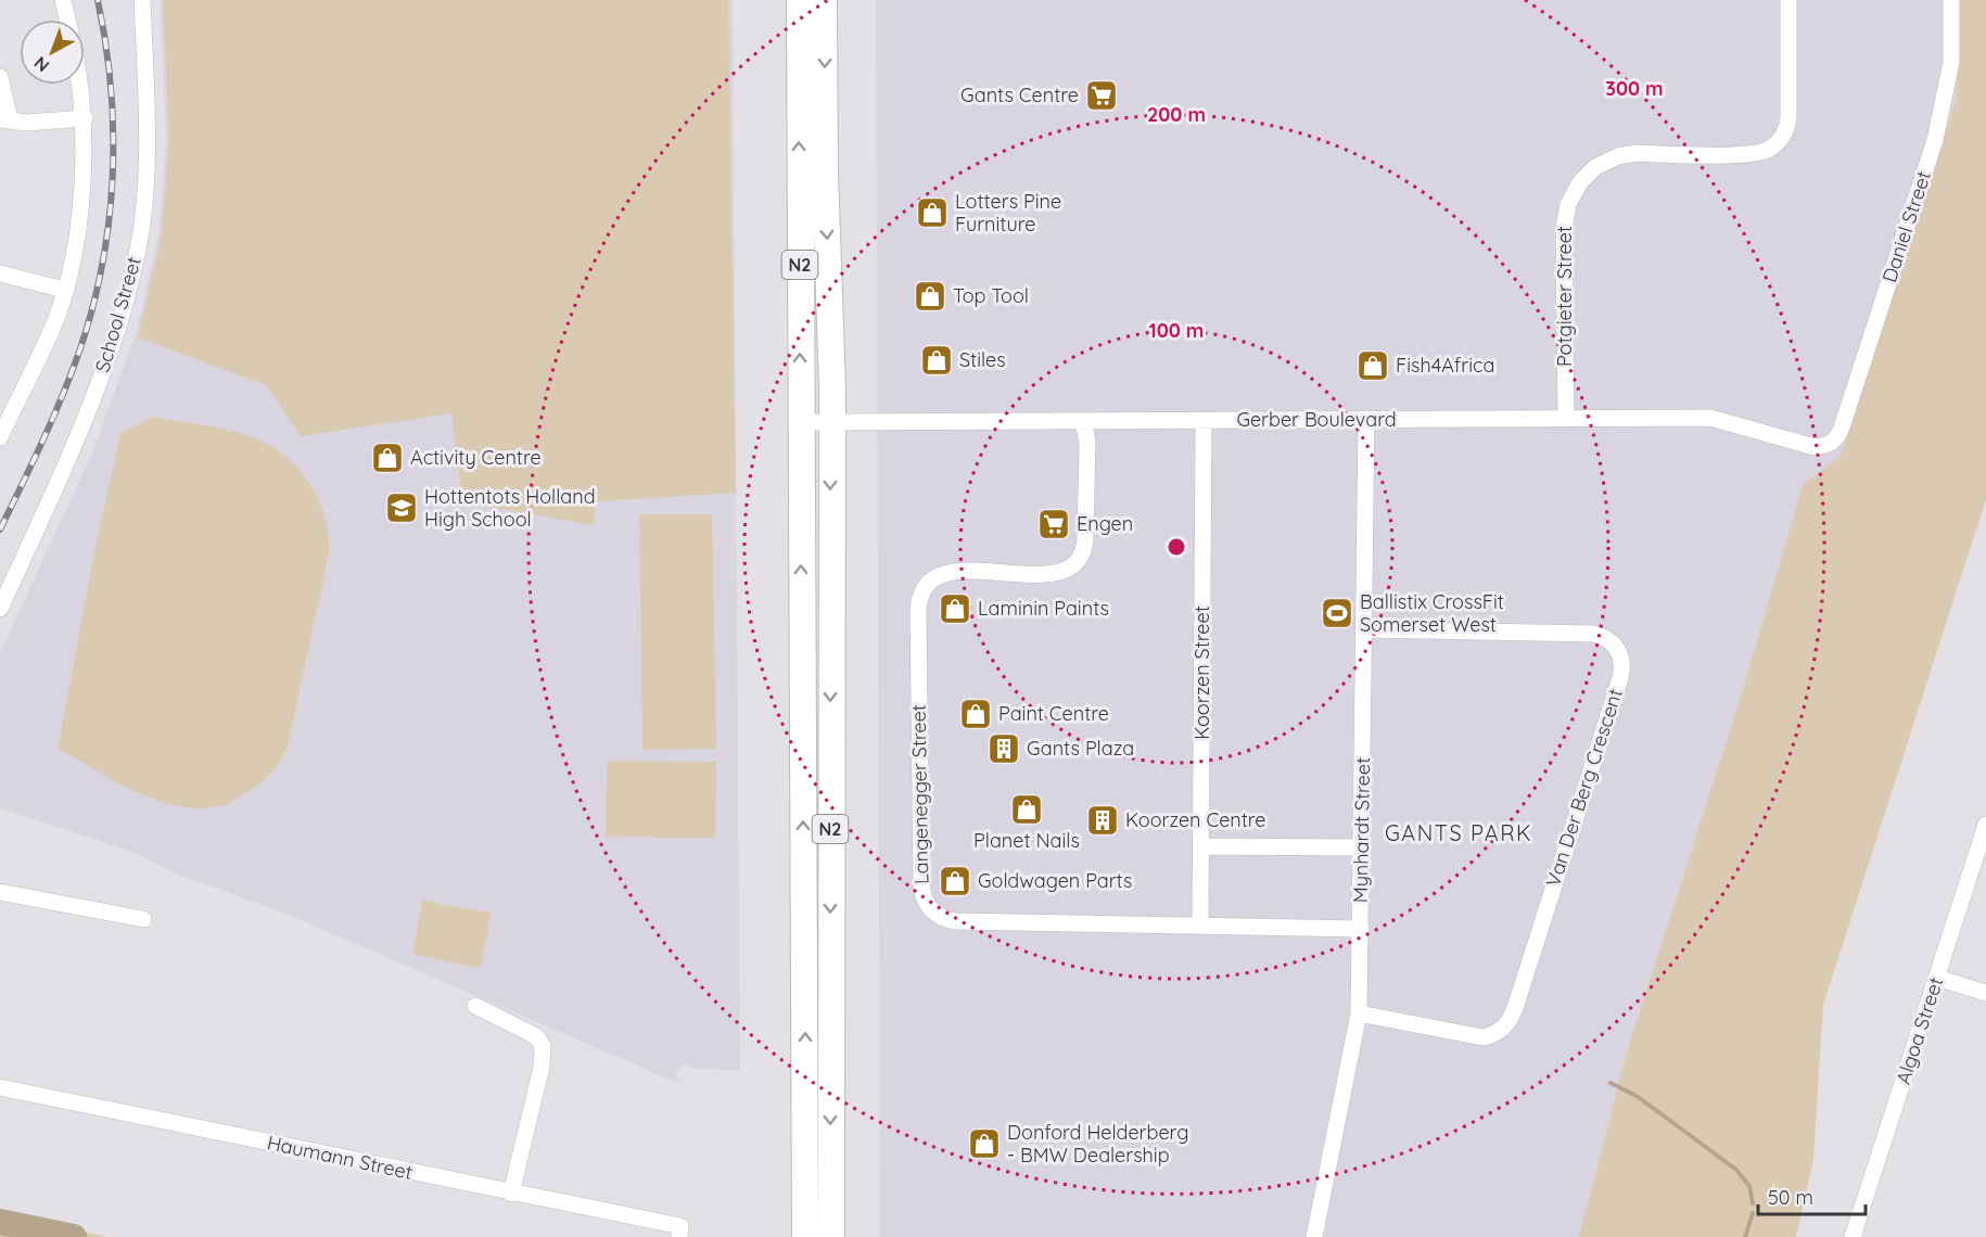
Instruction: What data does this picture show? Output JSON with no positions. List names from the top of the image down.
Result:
{
  "streets": {
    "highway": ["N2"],
    "street": [
      "Daniel Street",
      "Potgieter Street",
      "School Street",
      "Gerber Boulevard",
      "Koorzen Street",
      "Van Der Berg Crescent",
      "Langenegger Street",
      "Mynhardt Street",
      "Algoa Street",
      "Haumann Street"
    ]
  },
  "crossings": [
    ["Daniel Street", "Gerber Boulevard"],
    ["N2", "Gerber Boulevard"],
    ["Potgieter Street", "Gerber Boulevard"],
    ["Gerber Boulevard", "Koorzen Street"],
    ["Gerber Boulevard", "Langenegger Street"],
    ["Gerber Boulevard", "Mynhardt Street"],
    ["Koorzen Street", "Langenegger Street"],
    ["Van Der Berg Crescent", "Mynhardt Street"],
    ["Langenegger Street", "Mynhardt Street"]
  ],
  "districts": ["GANTS PARK"],
  "places": {
    "supermarket": ["Gants Centre", "Engen"],
    "shop": [
      "Lotters Pine Furniture",
      "Top Tool",
      "Stiles",
      "Fish4Africa",
      "Activity Centre",
      "Laminin Paints",
      "Paint Centre",
      "Planet Nails",
      "Goldwagen Parts",
      "Donford Helderberg - BMW Dealership"
    ],
    "school or university": ["Hottentots Holland High School"],
    "sports": ["Ballistix CrossFit Somerset West"],
    "building": ["Gants Plaza", "Koorzen Centre"]
  },
  "scale_bar": "50 m",
  "north": "bottom left",
  "rings": ["300 m", "200 m", "100 m"]
}
